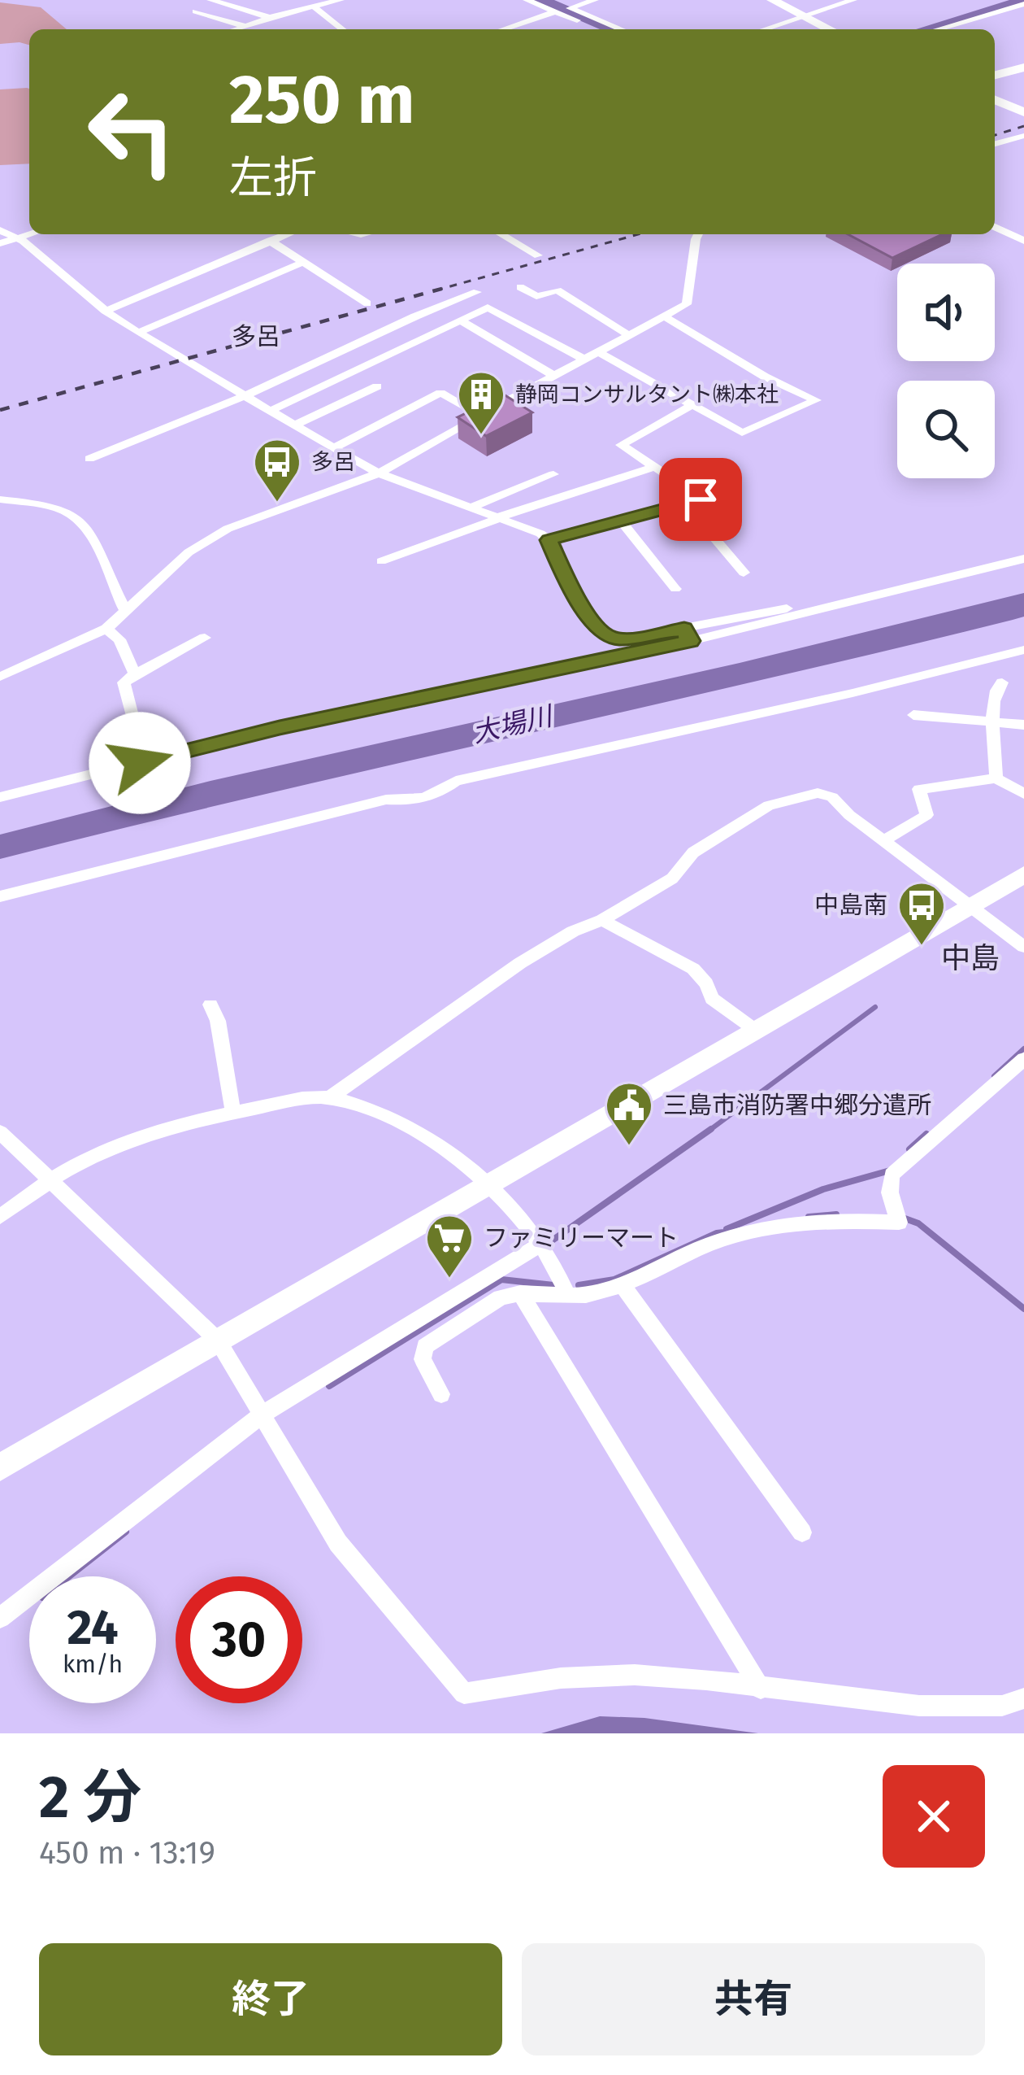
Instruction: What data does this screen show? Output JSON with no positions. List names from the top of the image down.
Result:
{
  "districts": ["多呂", "中島"],
  "water": ["大場川"],
  "places": {
    "building": ["静岡コンサルタント㈱本社"],
    "bus stop": ["多呂", "中島南"],
    "public building": ["三島市消防署中郷分遣所"],
    "supermarket": ["ファミリーマート"]
  },
  "page": {
    "turn": ["250 m", "左折"],
    "speed": "24 km/h",
    "limit": "30",
    "heading": ["2 分", "450 m · 13:19"],
    "buttons": ["終了", "共有"]
  }
}
